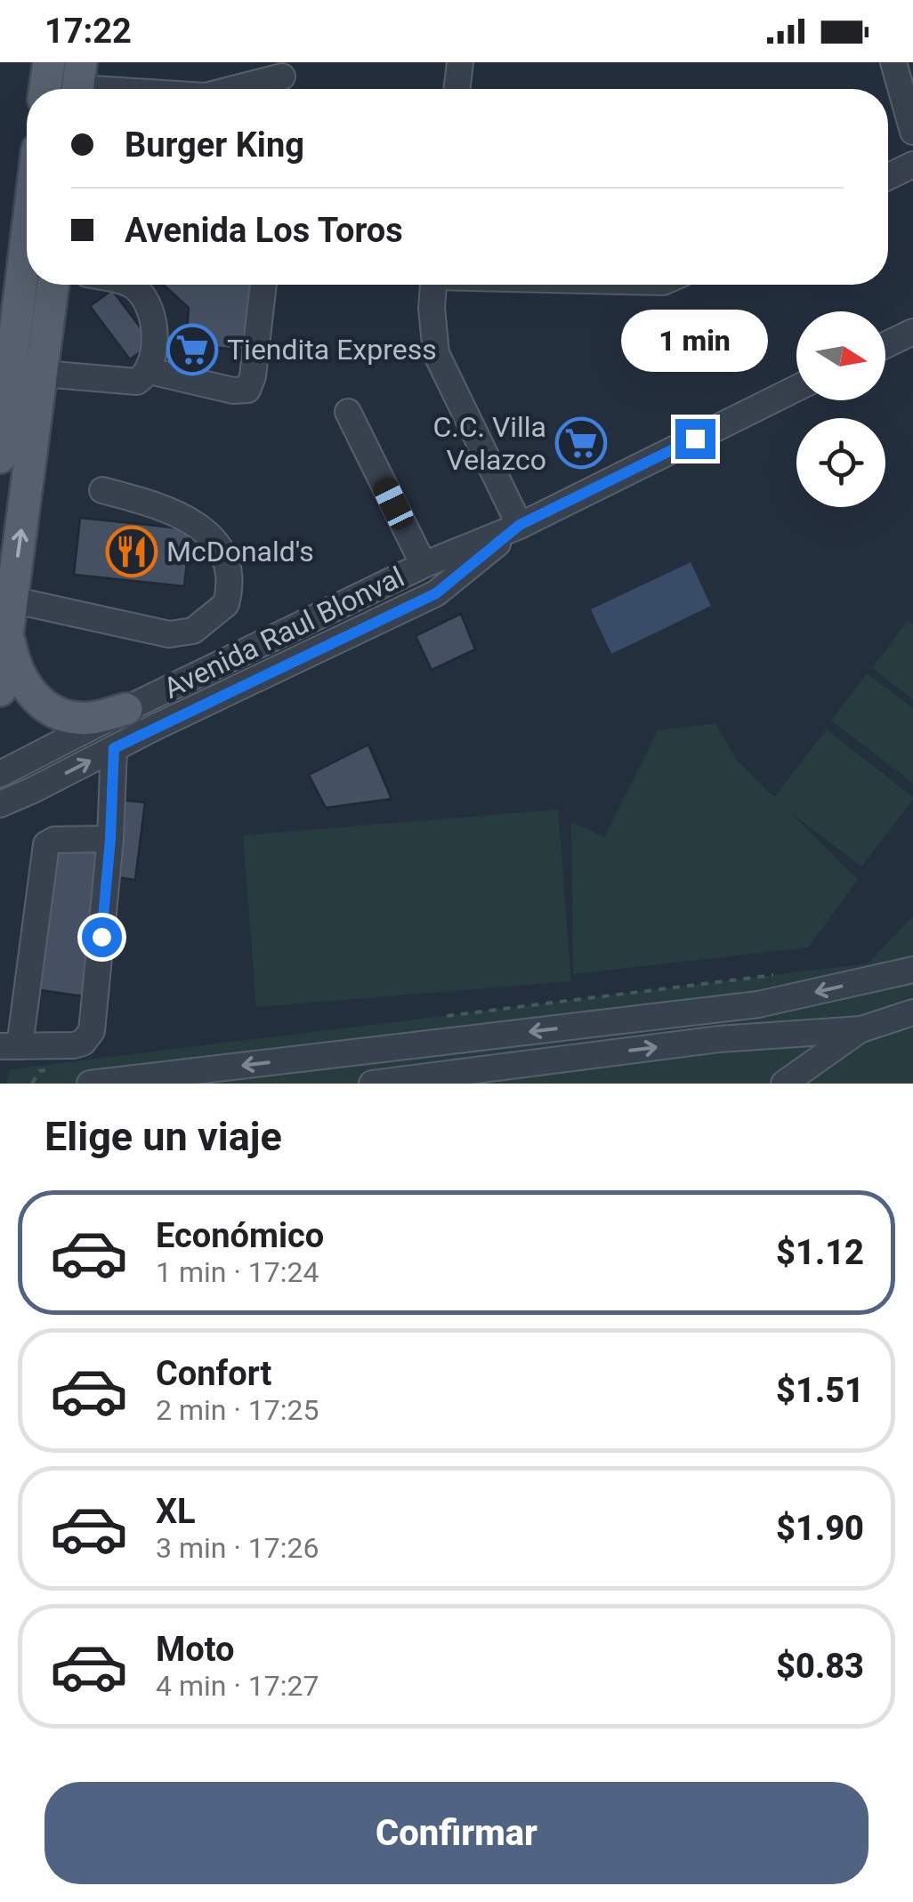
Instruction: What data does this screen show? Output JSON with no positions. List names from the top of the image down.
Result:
{
  "streets": {
    "street": ["Avenida Raul Blonval"]
  },
  "places": {
    "supermarket": ["Tiendita Express", "C.C. Villa Velazco"],
    "restaurant": ["McDonald's"]
  },
  "north": "right",
  "page": {
    "status": "17:22",
    "banner": ["Burger King", "Avenida Los Toros"],
    "bubble": "1 min",
    "heading": "Elige un viaje",
    "list": [
      {
        "name": "Económico",
        "note": "1 min · 17:24",
        "value": "$1.12"
      },
      {
        "name": "Confort",
        "note": "2 min · 17:25",
        "value": "$1.51"
      },
      {
        "name": "XL",
        "note": "3 min · 17:26",
        "value": "$1.90"
      },
      {
        "name": "Moto",
        "note": "4 min · 17:27",
        "value": "$0.83"
      }
    ],
    "buttons": "Confirmar"
  }
}
